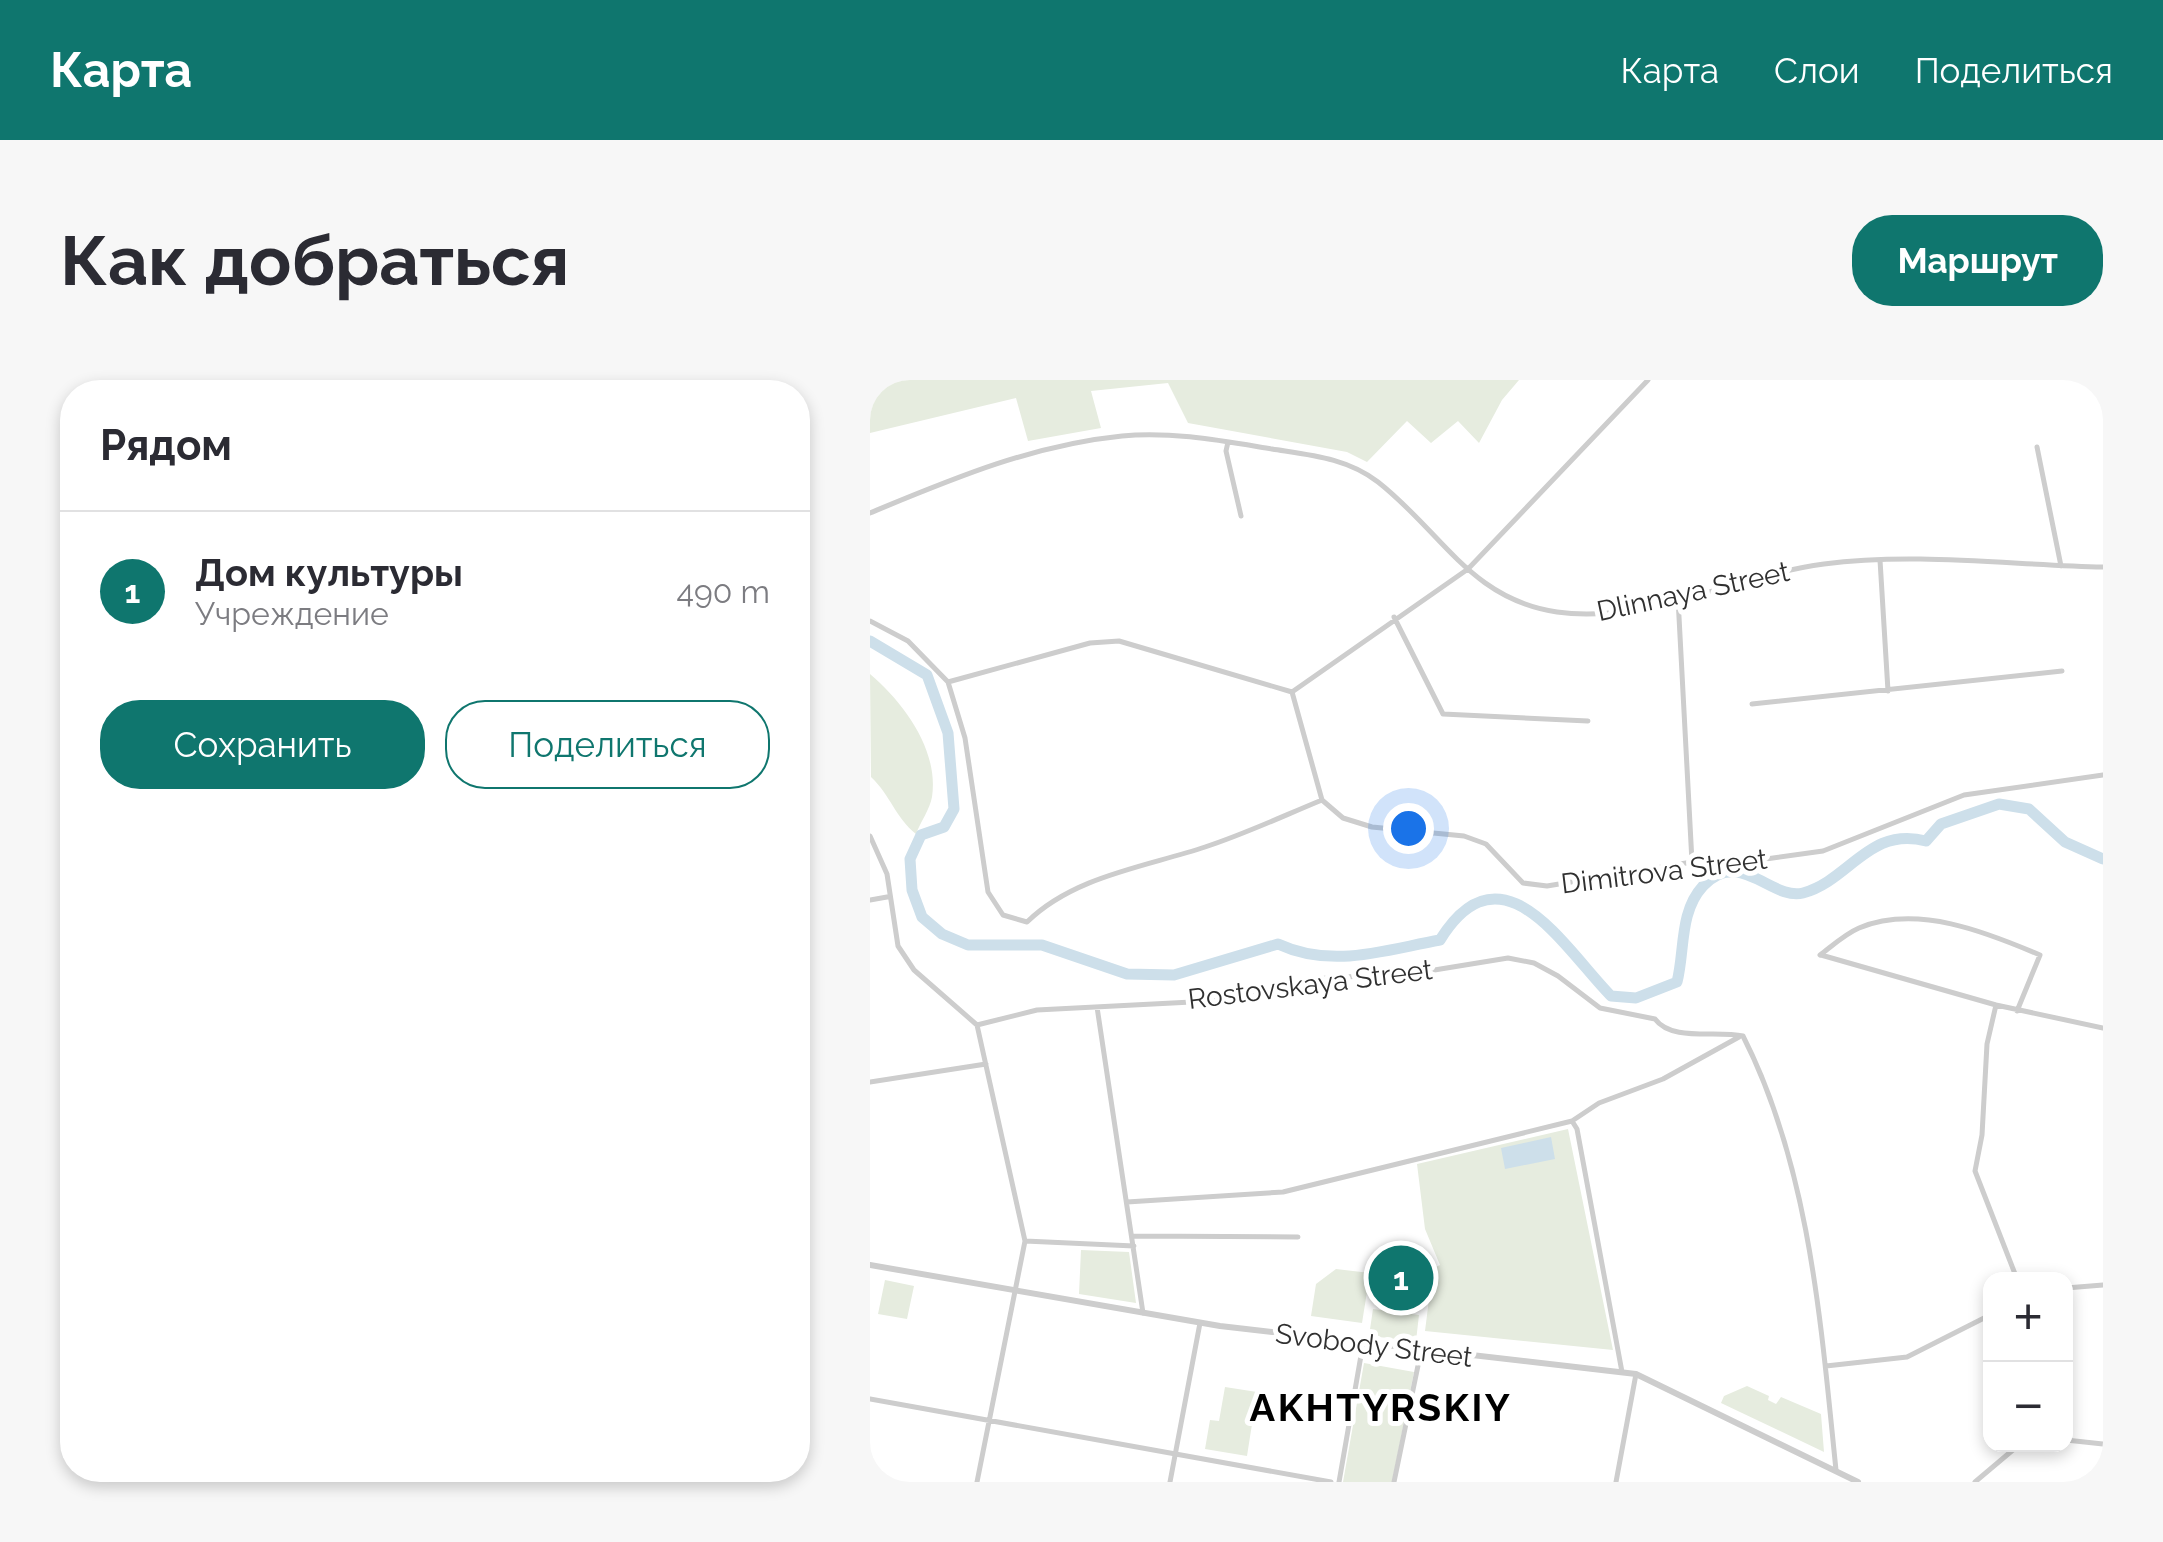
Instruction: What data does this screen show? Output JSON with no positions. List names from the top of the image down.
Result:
{
  "streets": {
    "street": [
      "Dlinnaya Street",
      "Dimitrova Street",
      "Rostovskaya Street",
      "Svobody Street"
    ]
  },
  "districts": ["AKHTYRSKIY"],
  "page": {
    "header": "Карта",
    "nav": ["Карта", "Слои", "Поделиться"],
    "buttons": [
      "Маршрут",
      ["Сохранить", "Поделиться"]
    ],
    "title": "Как добраться",
    "heading": "Рядом",
    "list": [
      {
        "mark": "1",
        "name": "Дом культуры",
        "note": "Учреждение",
        "value": "490 m"
      }
    ],
    "pins": "1",
    "map_buttons": ["+", "−"]
  }
}
